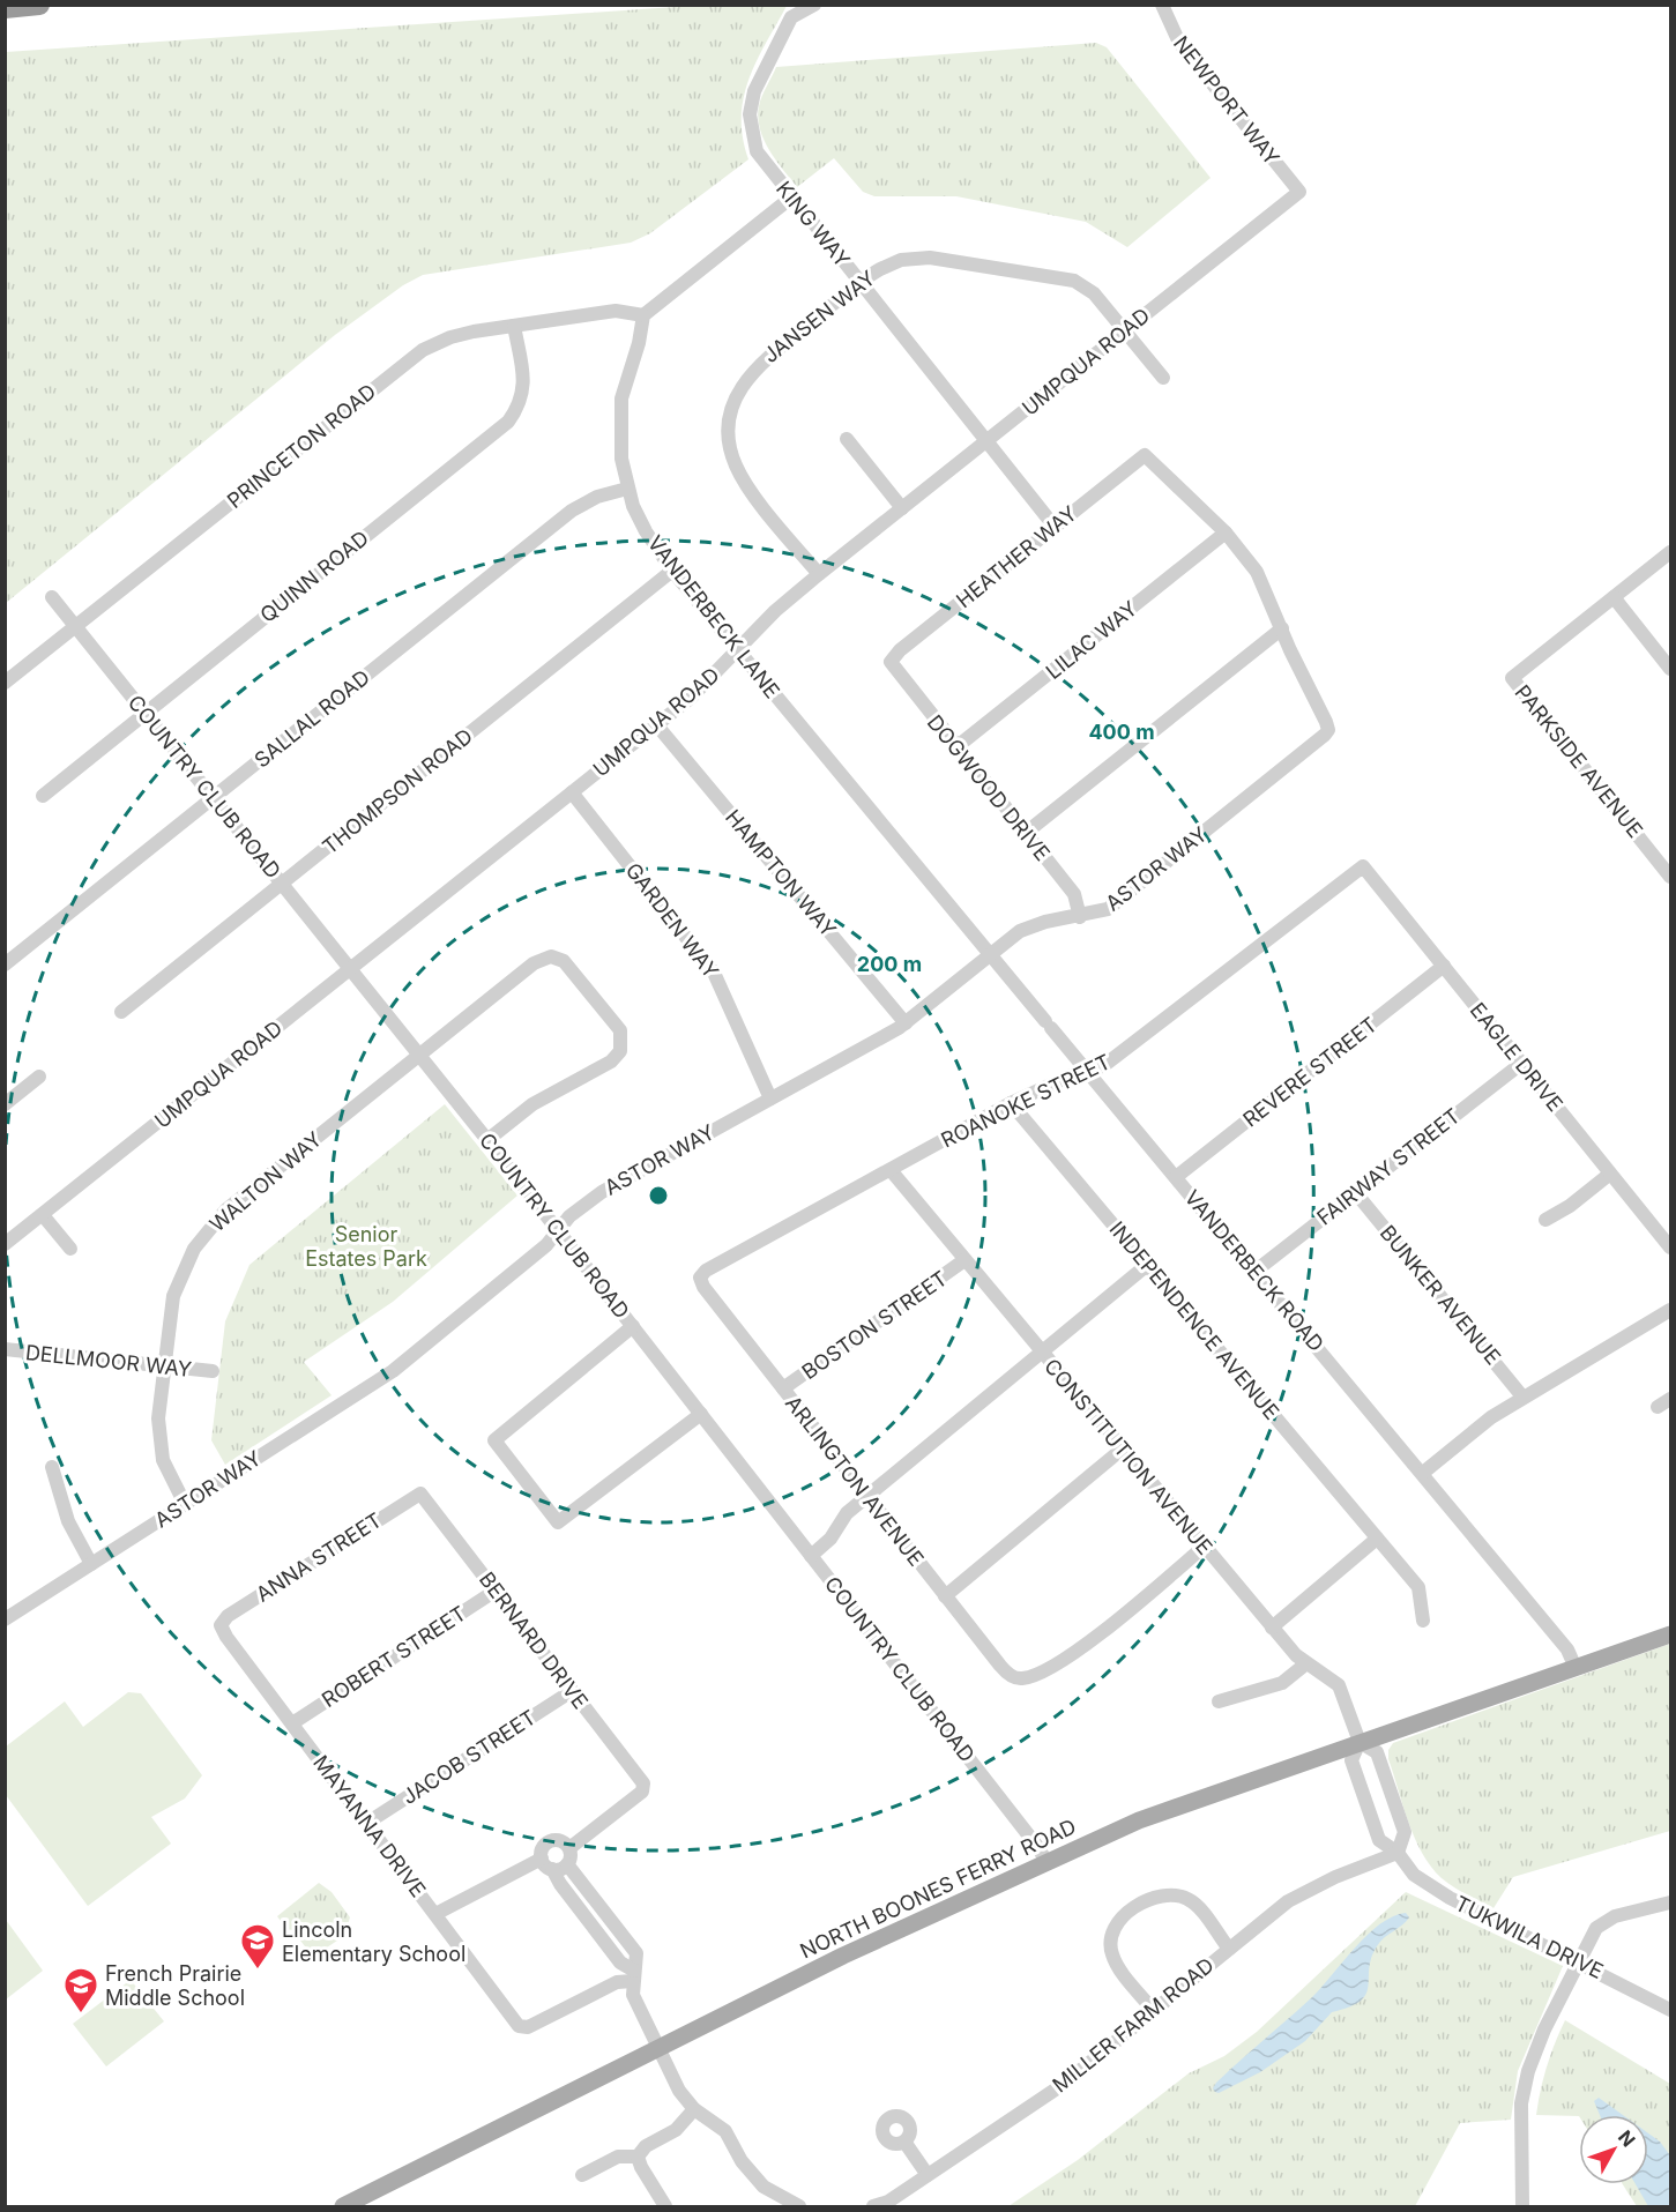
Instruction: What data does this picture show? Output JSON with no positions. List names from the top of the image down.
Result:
{
  "streets": {
    "main road": ["NORTH BOONES FERRY ROAD"],
    "street": [
      "NEWPORT WAY",
      "KING WAY",
      "JANSEN WAY",
      "UMPQUA ROAD",
      "PRINCETON ROAD",
      "HEATHER WAY",
      "QUINN ROAD",
      "VANDERBECK LANE",
      "LILAC WAY",
      "SALLAL ROAD",
      "PARKSIDE AVENUE",
      "COUNTRY CLUB ROAD",
      "DOGWOOD DRIVE",
      "THOMPSON ROAD",
      "ASTOR WAY",
      "HAMPTON WAY",
      "GARDEN WAY",
      "EAGLE DRIVE",
      "REVERE STREET",
      "ROANOKE STREET",
      "FAIRWAY STREET",
      "WALTON WAY",
      "VANDERBECK ROAD",
      "BUNKER AVENUE",
      "INDEPENDENCE AVENUE",
      "BOSTON STREET",
      "DELLMOOR WAY",
      "CONSTITUTION AVENUE",
      "ARLINGTON AVENUE",
      "ANNA STREET",
      "BERNARD DRIVE",
      "ROBERT STREET",
      "JACOB STREET",
      "MAYANNA DRIVE",
      "TUKWILA DRIVE",
      "MILLER FARM ROAD"
    ]
  },
  "crossings": [
    ["NEWPORT WAY", "UMPQUA ROAD"],
    ["KING WAY", "JANSEN WAY"],
    ["KING WAY", "UMPQUA ROAD"],
    ["KING WAY", "HEATHER WAY"],
    ["JANSEN WAY", "UMPQUA ROAD"],
    ["UMPQUA ROAD", "VANDERBECK LANE"],
    ["UMPQUA ROAD", "COUNTRY CLUB ROAD"],
    ["UMPQUA ROAD", "HAMPTON WAY"],
    ["UMPQUA ROAD", "GARDEN WAY"],
    ["PRINCETON ROAD", "QUINN ROAD"],
    ["PRINCETON ROAD", "VANDERBECK LANE"],
    ["PRINCETON ROAD", "COUNTRY CLUB ROAD"],
    ["HEATHER WAY", "LILAC WAY"],
    ["HEATHER WAY", "DOGWOOD DRIVE"],
    ["QUINN ROAD", "COUNTRY CLUB ROAD"],
    ["VANDERBECK LANE", "SALLAL ROAD"],
    ["VANDERBECK LANE", "THOMPSON ROAD"],
    ["VANDERBECK LANE", "ASTOR WAY"],
    ["VANDERBECK LANE", "VANDERBECK ROAD"],
    ["LILAC WAY", "DOGWOOD DRIVE"],
    ["SALLAL ROAD", "COUNTRY CLUB ROAD"],
    ["COUNTRY CLUB ROAD", "THOMPSON ROAD"],
    ["COUNTRY CLUB ROAD", "ASTOR WAY"],
    ["COUNTRY CLUB ROAD", "WALTON WAY"],
    ["COUNTRY CLUB ROAD", "NORTH BOONES FERRY ROAD"],
    ["DOGWOOD DRIVE", "ASTOR WAY"],
    ["ASTOR WAY", "HAMPTON WAY"],
    ["ASTOR WAY", "GARDEN WAY"],
    ["ASTOR WAY", "WALTON WAY"],
    ["EAGLE DRIVE", "REVERE STREET"],
    ["EAGLE DRIVE", "ROANOKE STREET"],
    ["EAGLE DRIVE", "FAIRWAY STREET"],
    ["REVERE STREET", "VANDERBECK ROAD"],
    ["ROANOKE STREET", "VANDERBECK ROAD"],
    ["ROANOKE STREET", "INDEPENDENCE AVENUE"],
    ["ROANOKE STREET", "CONSTITUTION AVENUE"],
    ["ROANOKE STREET", "ARLINGTON AVENUE"],
    ["FAIRWAY STREET", "VANDERBECK ROAD"],
    ["FAIRWAY STREET", "BUNKER AVENUE"],
    ["WALTON WAY", "DELLMOOR WAY"],
    ["VANDERBECK ROAD", "NORTH BOONES FERRY ROAD"],
    ["BOSTON STREET", "CONSTITUTION AVENUE"],
    ["BOSTON STREET", "ARLINGTON AVENUE"],
    ["CONSTITUTION AVENUE", "ARLINGTON AVENUE"],
    ["CONSTITUTION AVENUE", "NORTH BOONES FERRY ROAD"],
    ["CONSTITUTION AVENUE", "TUKWILA DRIVE"],
    ["ANNA STREET", "BERNARD DRIVE"],
    ["ANNA STREET", "MAYANNA DRIVE"],
    ["BERNARD DRIVE", "ROBERT STREET"],
    ["BERNARD DRIVE", "JACOB STREET"],
    ["ROBERT STREET", "MAYANNA DRIVE"],
    ["JACOB STREET", "MAYANNA DRIVE"],
    ["NORTH BOONES FERRY ROAD", "TUKWILA DRIVE"],
    ["TUKWILA DRIVE", "MILLER FARM ROAD"]
  ],
  "parks": ["Senior Estates Park"],
  "places": {
    "school or university": ["Lincoln Elementary School", "French Prairie Middle School"]
  },
  "north": "top right",
  "rings": ["400 m", "200 m"]
}
